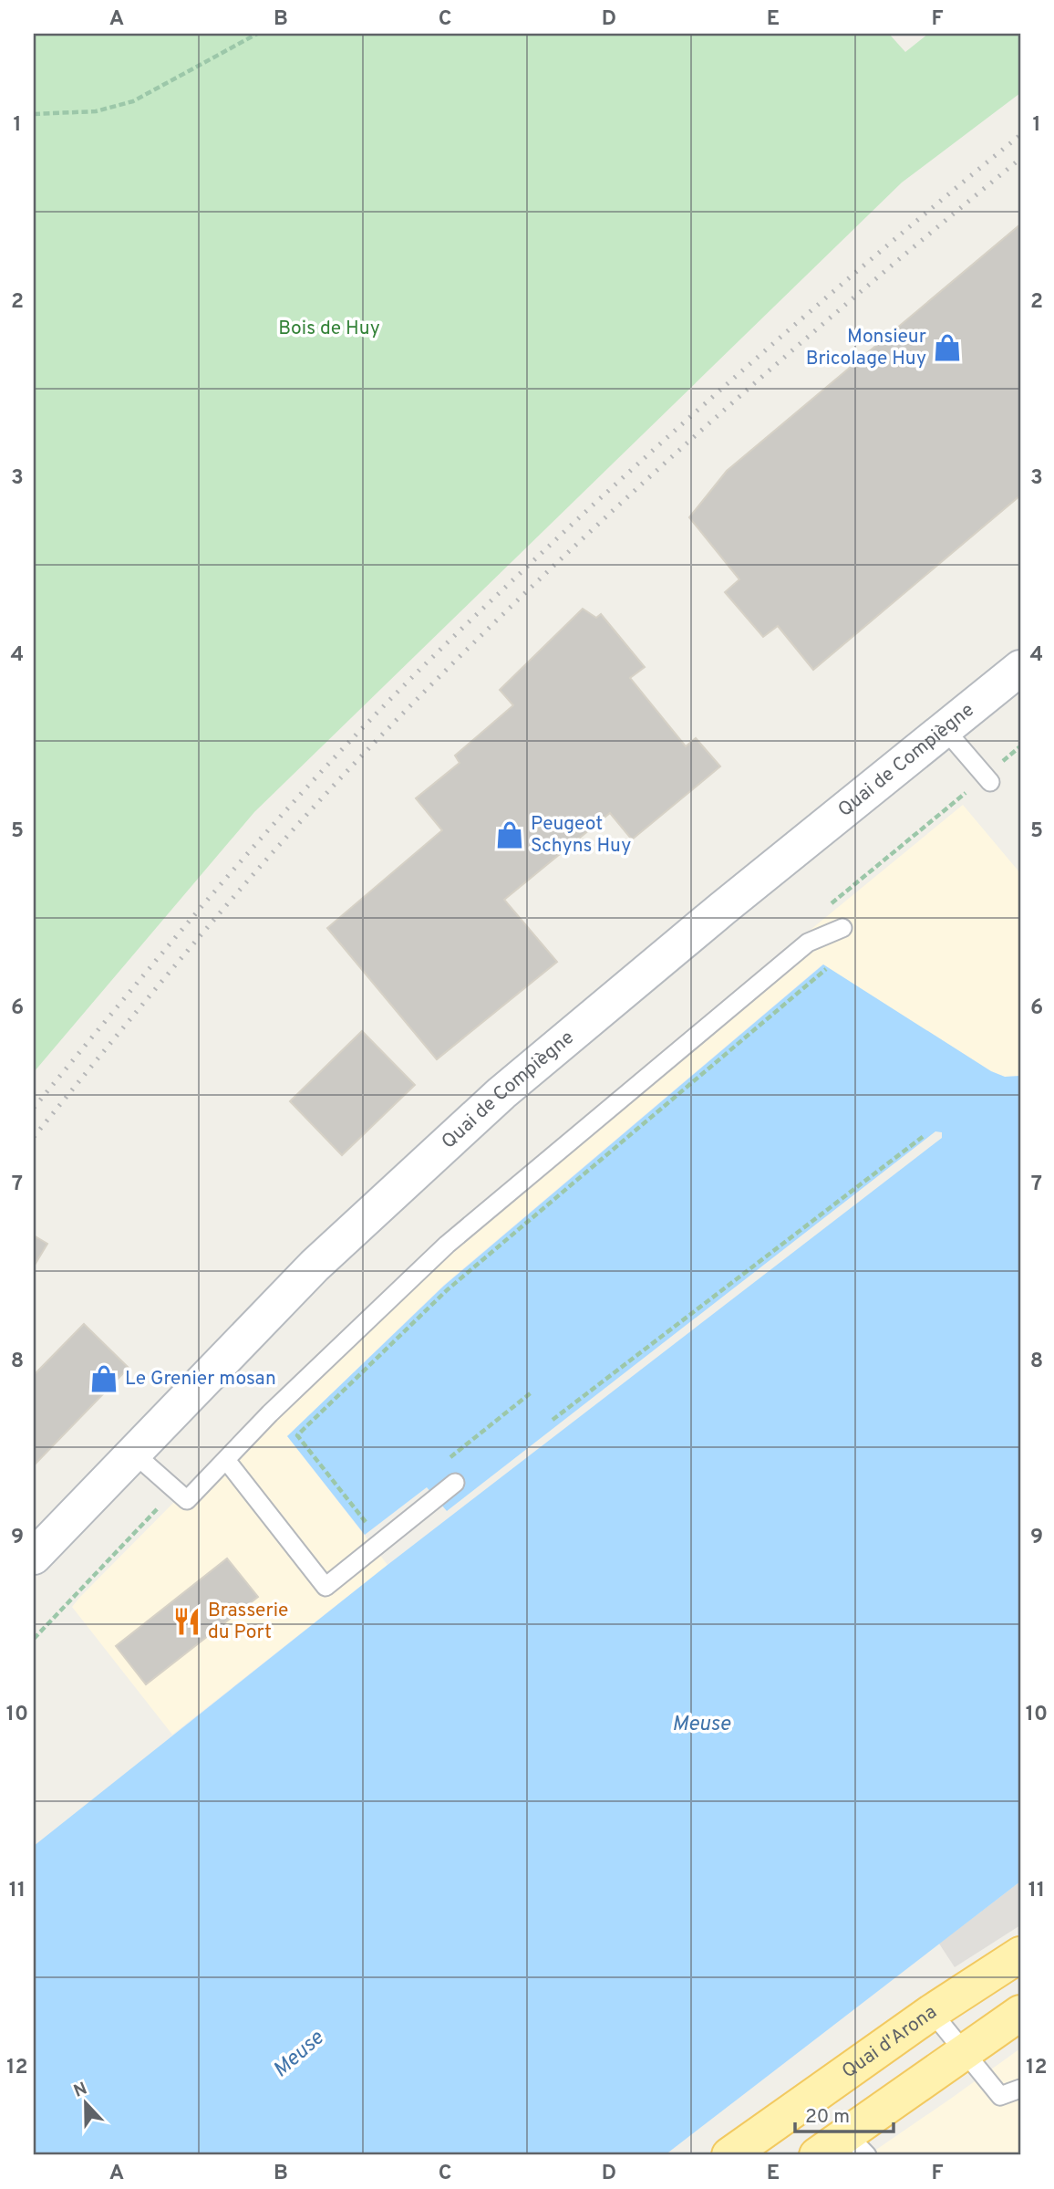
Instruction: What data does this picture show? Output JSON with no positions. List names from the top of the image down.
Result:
{
  "streets": {
    "main road": ["Quai de Compiègne", "Quai d'Arona"]
  },
  "water": ["Meuse"],
  "parks": ["Bois de Huy"],
  "places": {
    "shop": ["Monsieur Bricolage Huy", "Peugeot Schyns Huy", "Le Grenier mosan"],
    "restaurant": ["Brasserie du Port"]
  },
  "scale_bar": "20 m",
  "north": "top",
  "grid": {
    "columns": [
      "A",
      "B",
      "C",
      "D",
      "E",
      "F"
    ],
    "rows": [
      "1",
      "2",
      "3",
      "4",
      "5",
      "6",
      "7",
      "8",
      "9",
      "10",
      "11",
      "12"
    ]
  }
}
